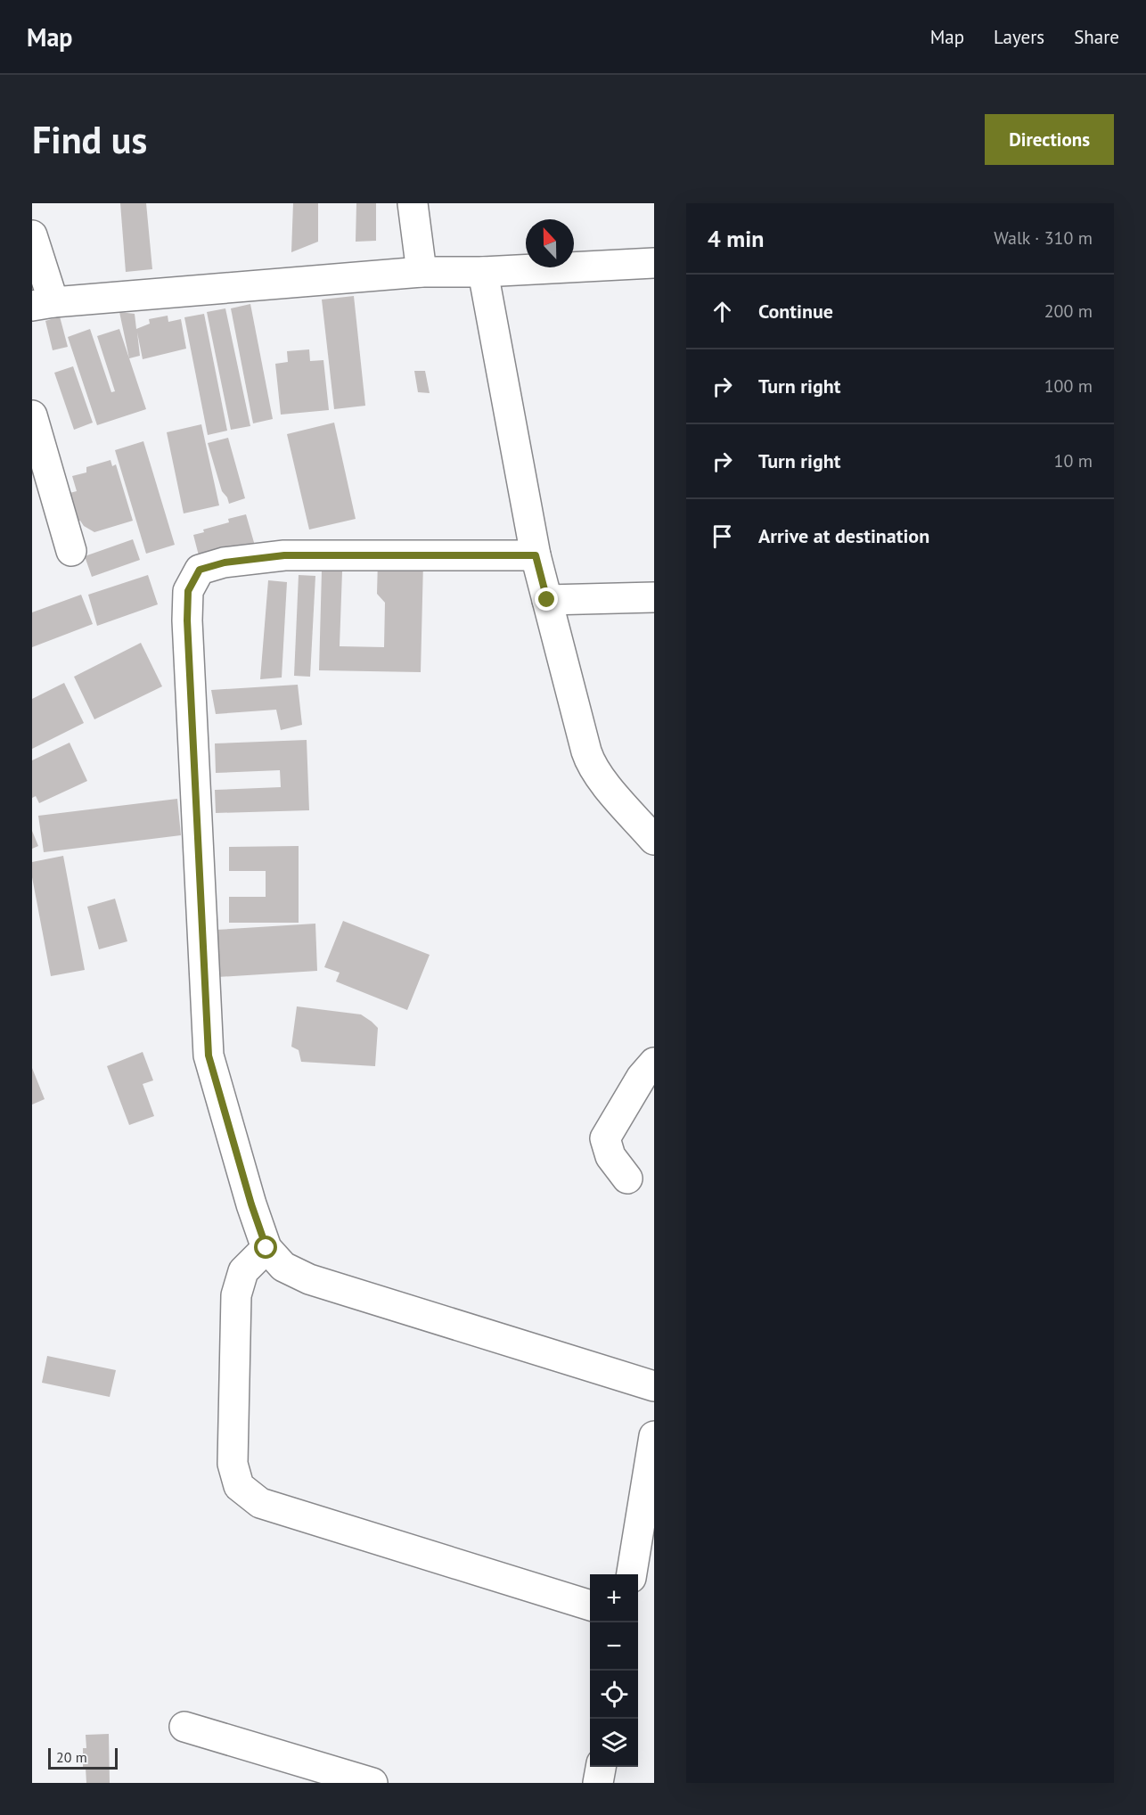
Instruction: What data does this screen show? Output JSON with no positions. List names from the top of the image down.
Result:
{
  "scale_bar": "20 m",
  "north": "top",
  "page": {
    "header": "Map",
    "nav": ["Map", "Layers", "Share"],
    "buttons": "Directions",
    "title": "Find us",
    "heading": ["4 min", "Walk · 310 m"],
    "list": [
      ["Continue", "200 m"],
      ["Turn right", "100 m"],
      ["Turn right", "10 m"],
      "Arrive at destination"
    ],
    "map_buttons": ["+", "−"],
    "scale": "20 m"
  }
}
